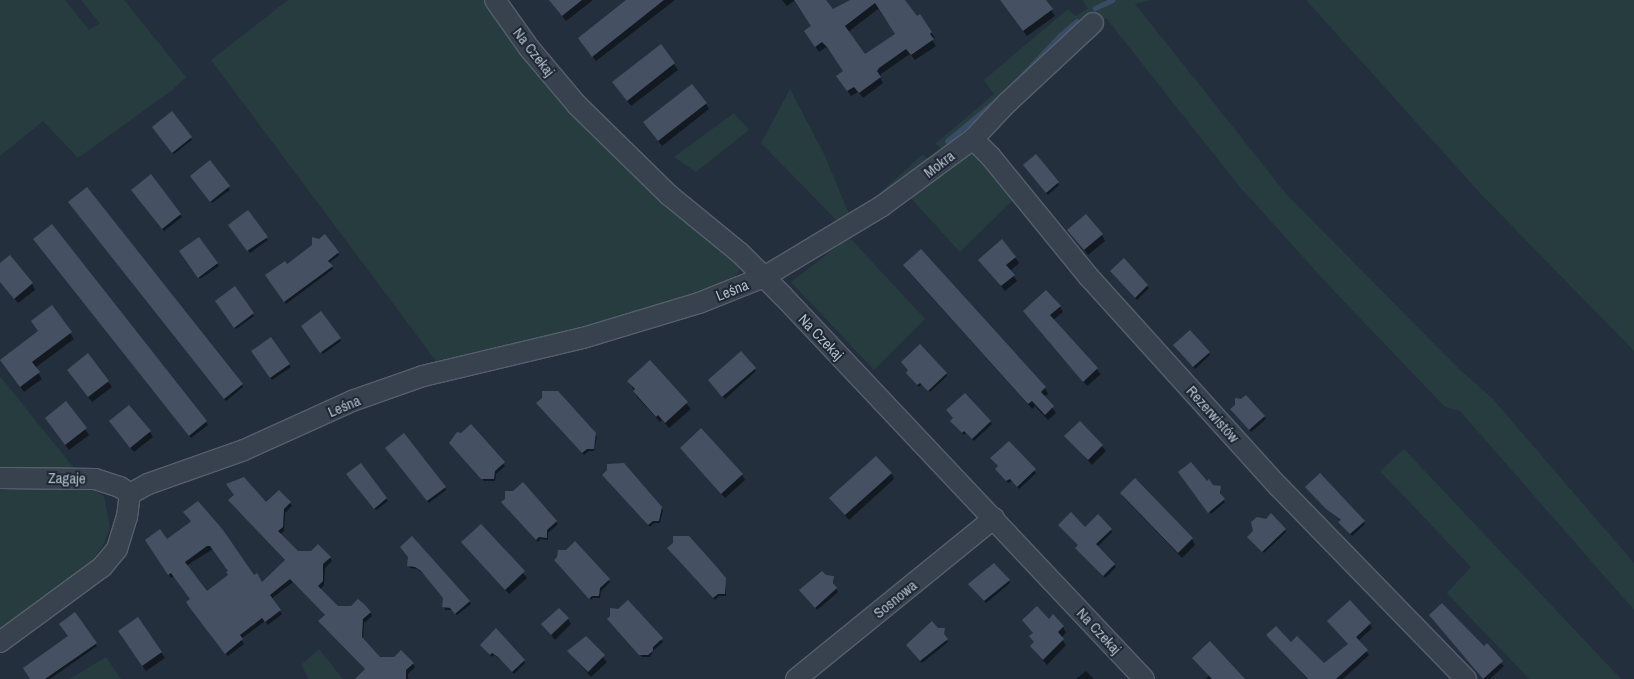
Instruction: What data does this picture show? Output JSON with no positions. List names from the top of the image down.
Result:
{
  "streets": {
    "street": [
      "Na Czekaj",
      "Mokra",
      "Leśna",
      "Rezerwistów",
      "Zagaje",
      "Sosnowa"
    ]
  },
  "crossings": [
    ["Na Czekaj", "Mokra"],
    ["Na Czekaj", "Leśna"],
    ["Na Czekaj", "Sosnowa"],
    ["Mokra", "Leśna"],
    ["Mokra", "Rezerwistów"],
    ["Leśna", "Zagaje"]
  ]
}
